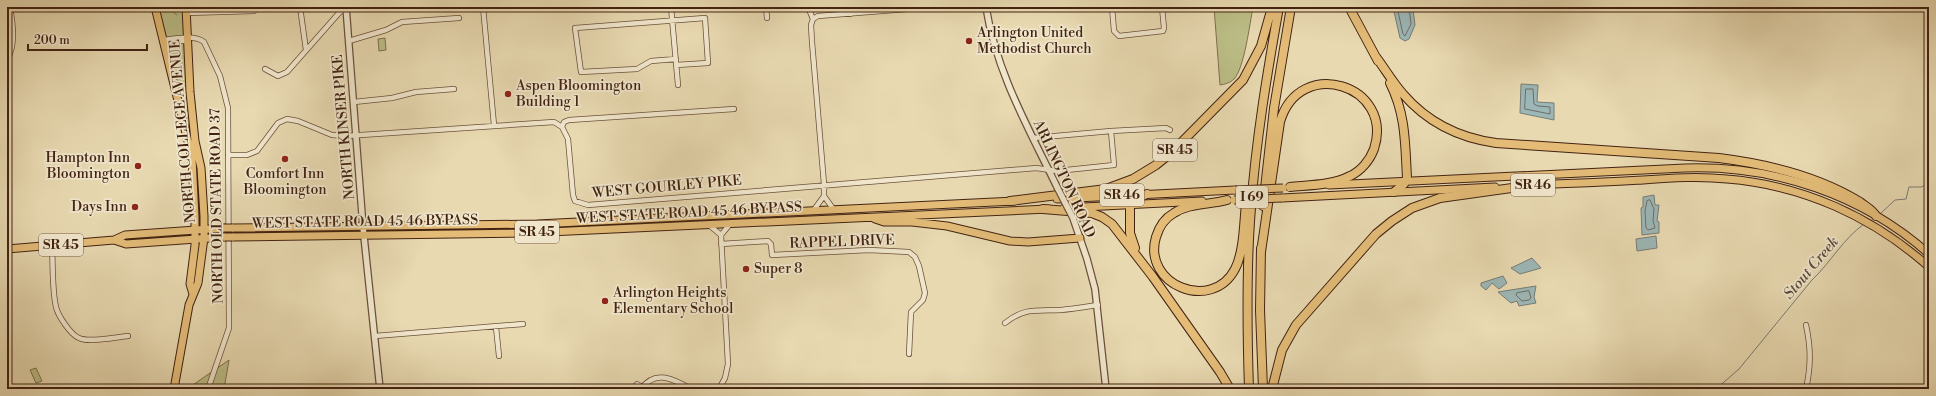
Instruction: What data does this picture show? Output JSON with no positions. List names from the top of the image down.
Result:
{
  "streets": {
    "highway": ["SR 45", "I 69"],
    "main road": ["NORTH COLLEGE AVENUE", "SR 46", "WEST STATE ROAD 45 46 BYPASS"],
    "street": [
      "NORTH KINSER PIKE",
      "ARLINGTON ROAD",
      "WEST GOURLEY PIKE",
      "NORTH OLD STATE ROAD 37",
      "RAPPEL DRIVE"
    ]
  },
  "crossings": [
    ["NORTH KINSER PIKE", "WEST STATE ROAD 45 46 BYPASS"],
    ["NORTH COLLEGE AVENUE", "SR 45"],
    ["NORTH COLLEGE AVENUE", "NORTH OLD STATE ROAD 37"],
    ["NORTH COLLEGE AVENUE", "WEST STATE ROAD 45 46 BYPASS"],
    ["SR 45", "SR 46"],
    ["SR 45", "WEST STATE ROAD 45 46 BYPASS"],
    ["ARLINGTON ROAD", "WEST GOURLEY PIKE"],
    ["SR 46", "WEST STATE ROAD 45 46 BYPASS"]
  ],
  "water": ["Stout Creek"],
  "places": [
    "Arlington United Methodist Church",
    "Aspen Bloomington Building 1",
    "Comfort Inn Bloomington",
    "Hampton Inn Bloomington",
    "Days Inn",
    "Super 8",
    "Arlington Heights Elementary School"
  ],
  "scale_bar": "200 m"
}
